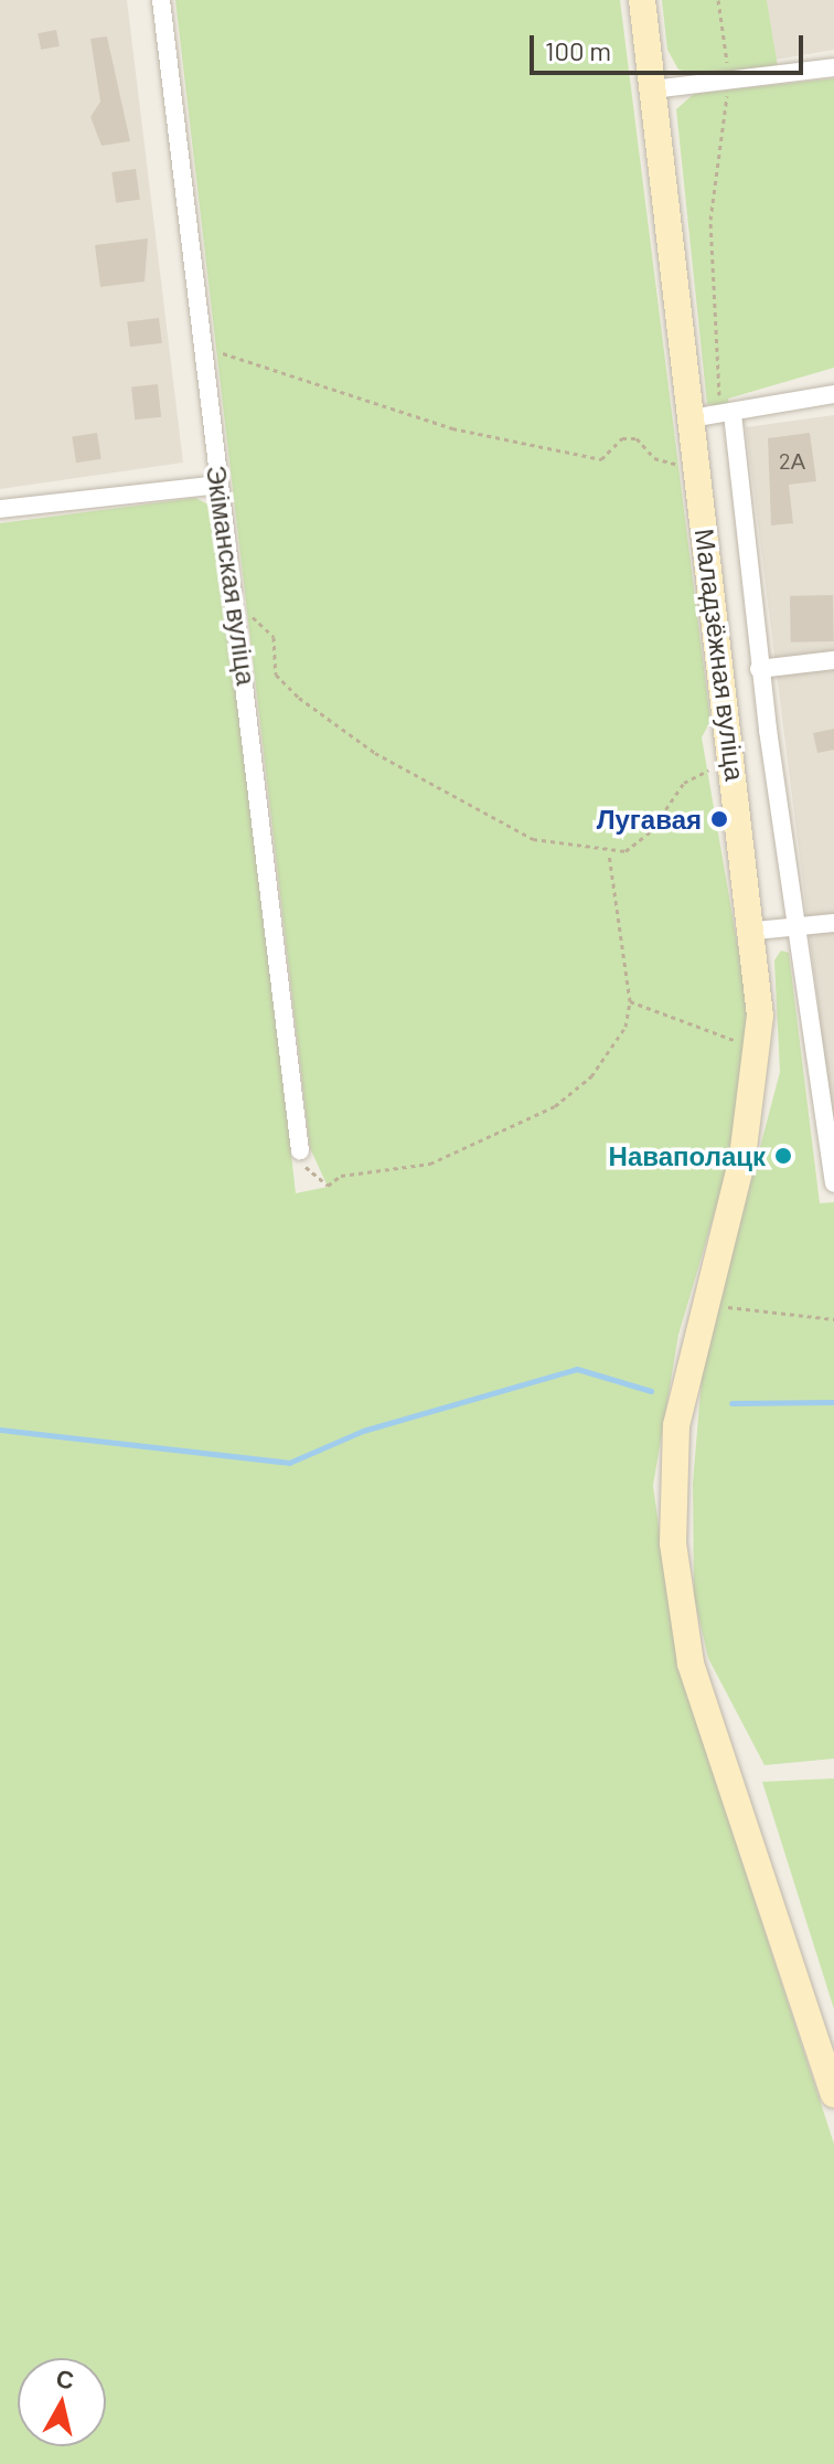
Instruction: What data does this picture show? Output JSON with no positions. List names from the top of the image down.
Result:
{
  "streets": {
    "main road": ["Маладзёжная вуліца"],
    "street": ["Экіманская вуліца"]
  },
  "places": ["Лугавая", "Наваполацк"],
  "house_numbers": ["2А"],
  "scale_bar": "100 m",
  "north": "top"
}
